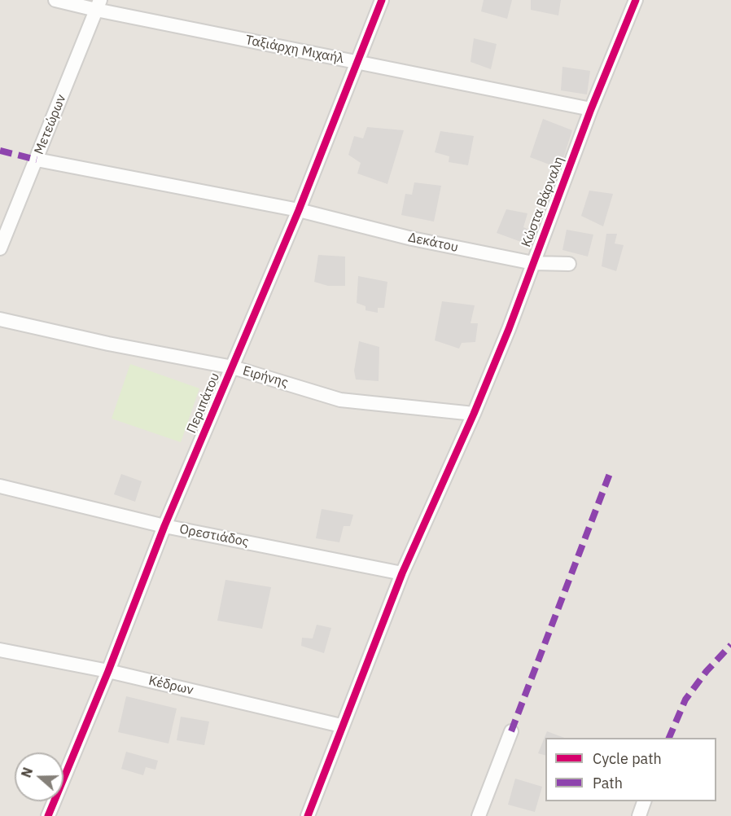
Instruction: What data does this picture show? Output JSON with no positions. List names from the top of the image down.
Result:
{
  "streets": {
    "street": [
      "Ταξιάρχη Μιχαήλ",
      "Μετεώρων",
      "Κώστα Βάρναλη",
      "Δεκάτου",
      "Ειρήνης",
      "Περιπάτου",
      "Ορεστιάδος",
      "Κέδρων"
    ]
  },
  "crossings": [
    ["Ταξιάρχη Μιχαήλ", "Μετεώρων"],
    ["Ταξιάρχη Μιχαήλ", "Κώστα Βάρναλη"],
    ["Ταξιάρχη Μιχαήλ", "Περιπάτου"],
    ["Μετεώρων", "Δεκάτου"],
    ["Κώστα Βάρναλη", "Δεκάτου"],
    ["Κώστα Βάρναλη", "Ειρήνης"],
    ["Κώστα Βάρναλη", "Ορεστιάδος"],
    ["Κώστα Βάρναλη", "Κέδρων"],
    ["Δεκάτου", "Περιπάτου"],
    ["Ειρήνης", "Περιπάτου"],
    ["Περιπάτου", "Ορεστιάδος"],
    ["Περιπάτου", "Κέδρων"]
  ],
  "legend": ["Cycle path", "Path"],
  "north": "left"
}
